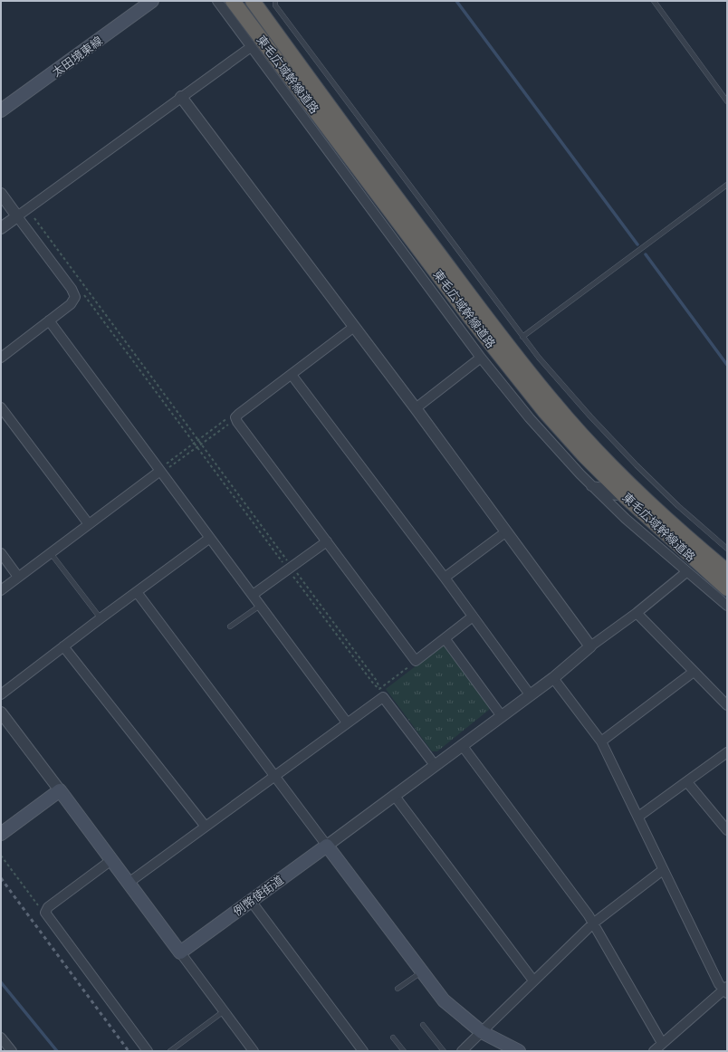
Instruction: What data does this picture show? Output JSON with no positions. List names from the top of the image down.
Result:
{
  "streets": {
    "highway": ["東毛広域幹線道路"],
    "main road": ["太田境東線", "例幣使街道"]
  }
}
